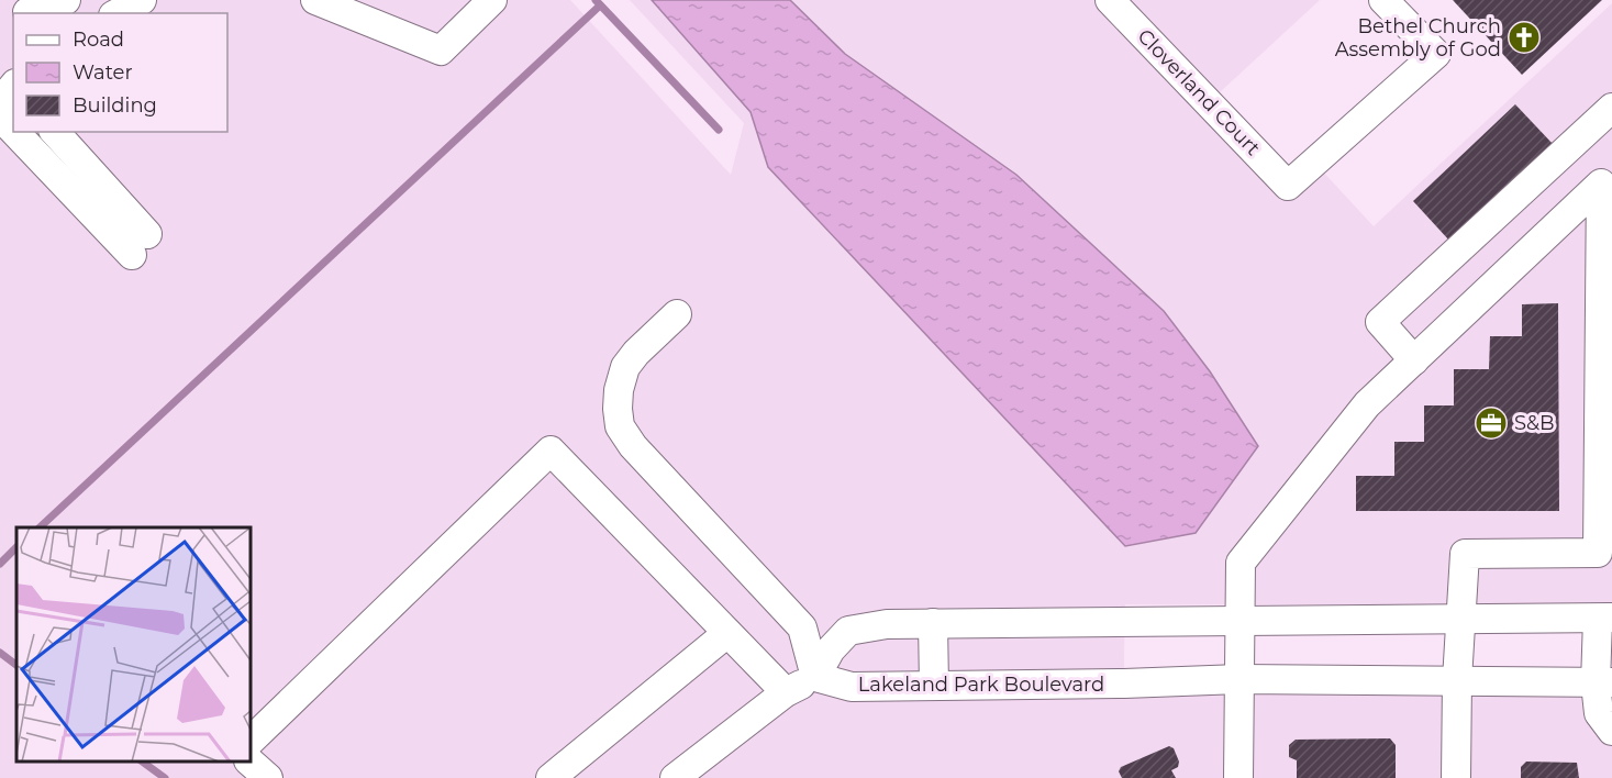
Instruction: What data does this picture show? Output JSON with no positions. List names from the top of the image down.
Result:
{
  "streets": {
    "street": ["Cloverland Court", "Lakeland Park Boulevard"]
  },
  "places": {
    "church": ["Bethel Church Assembly of God"],
    "office": ["S&B"]
  },
  "legend": ["Road", "Water", "Building"]
}
